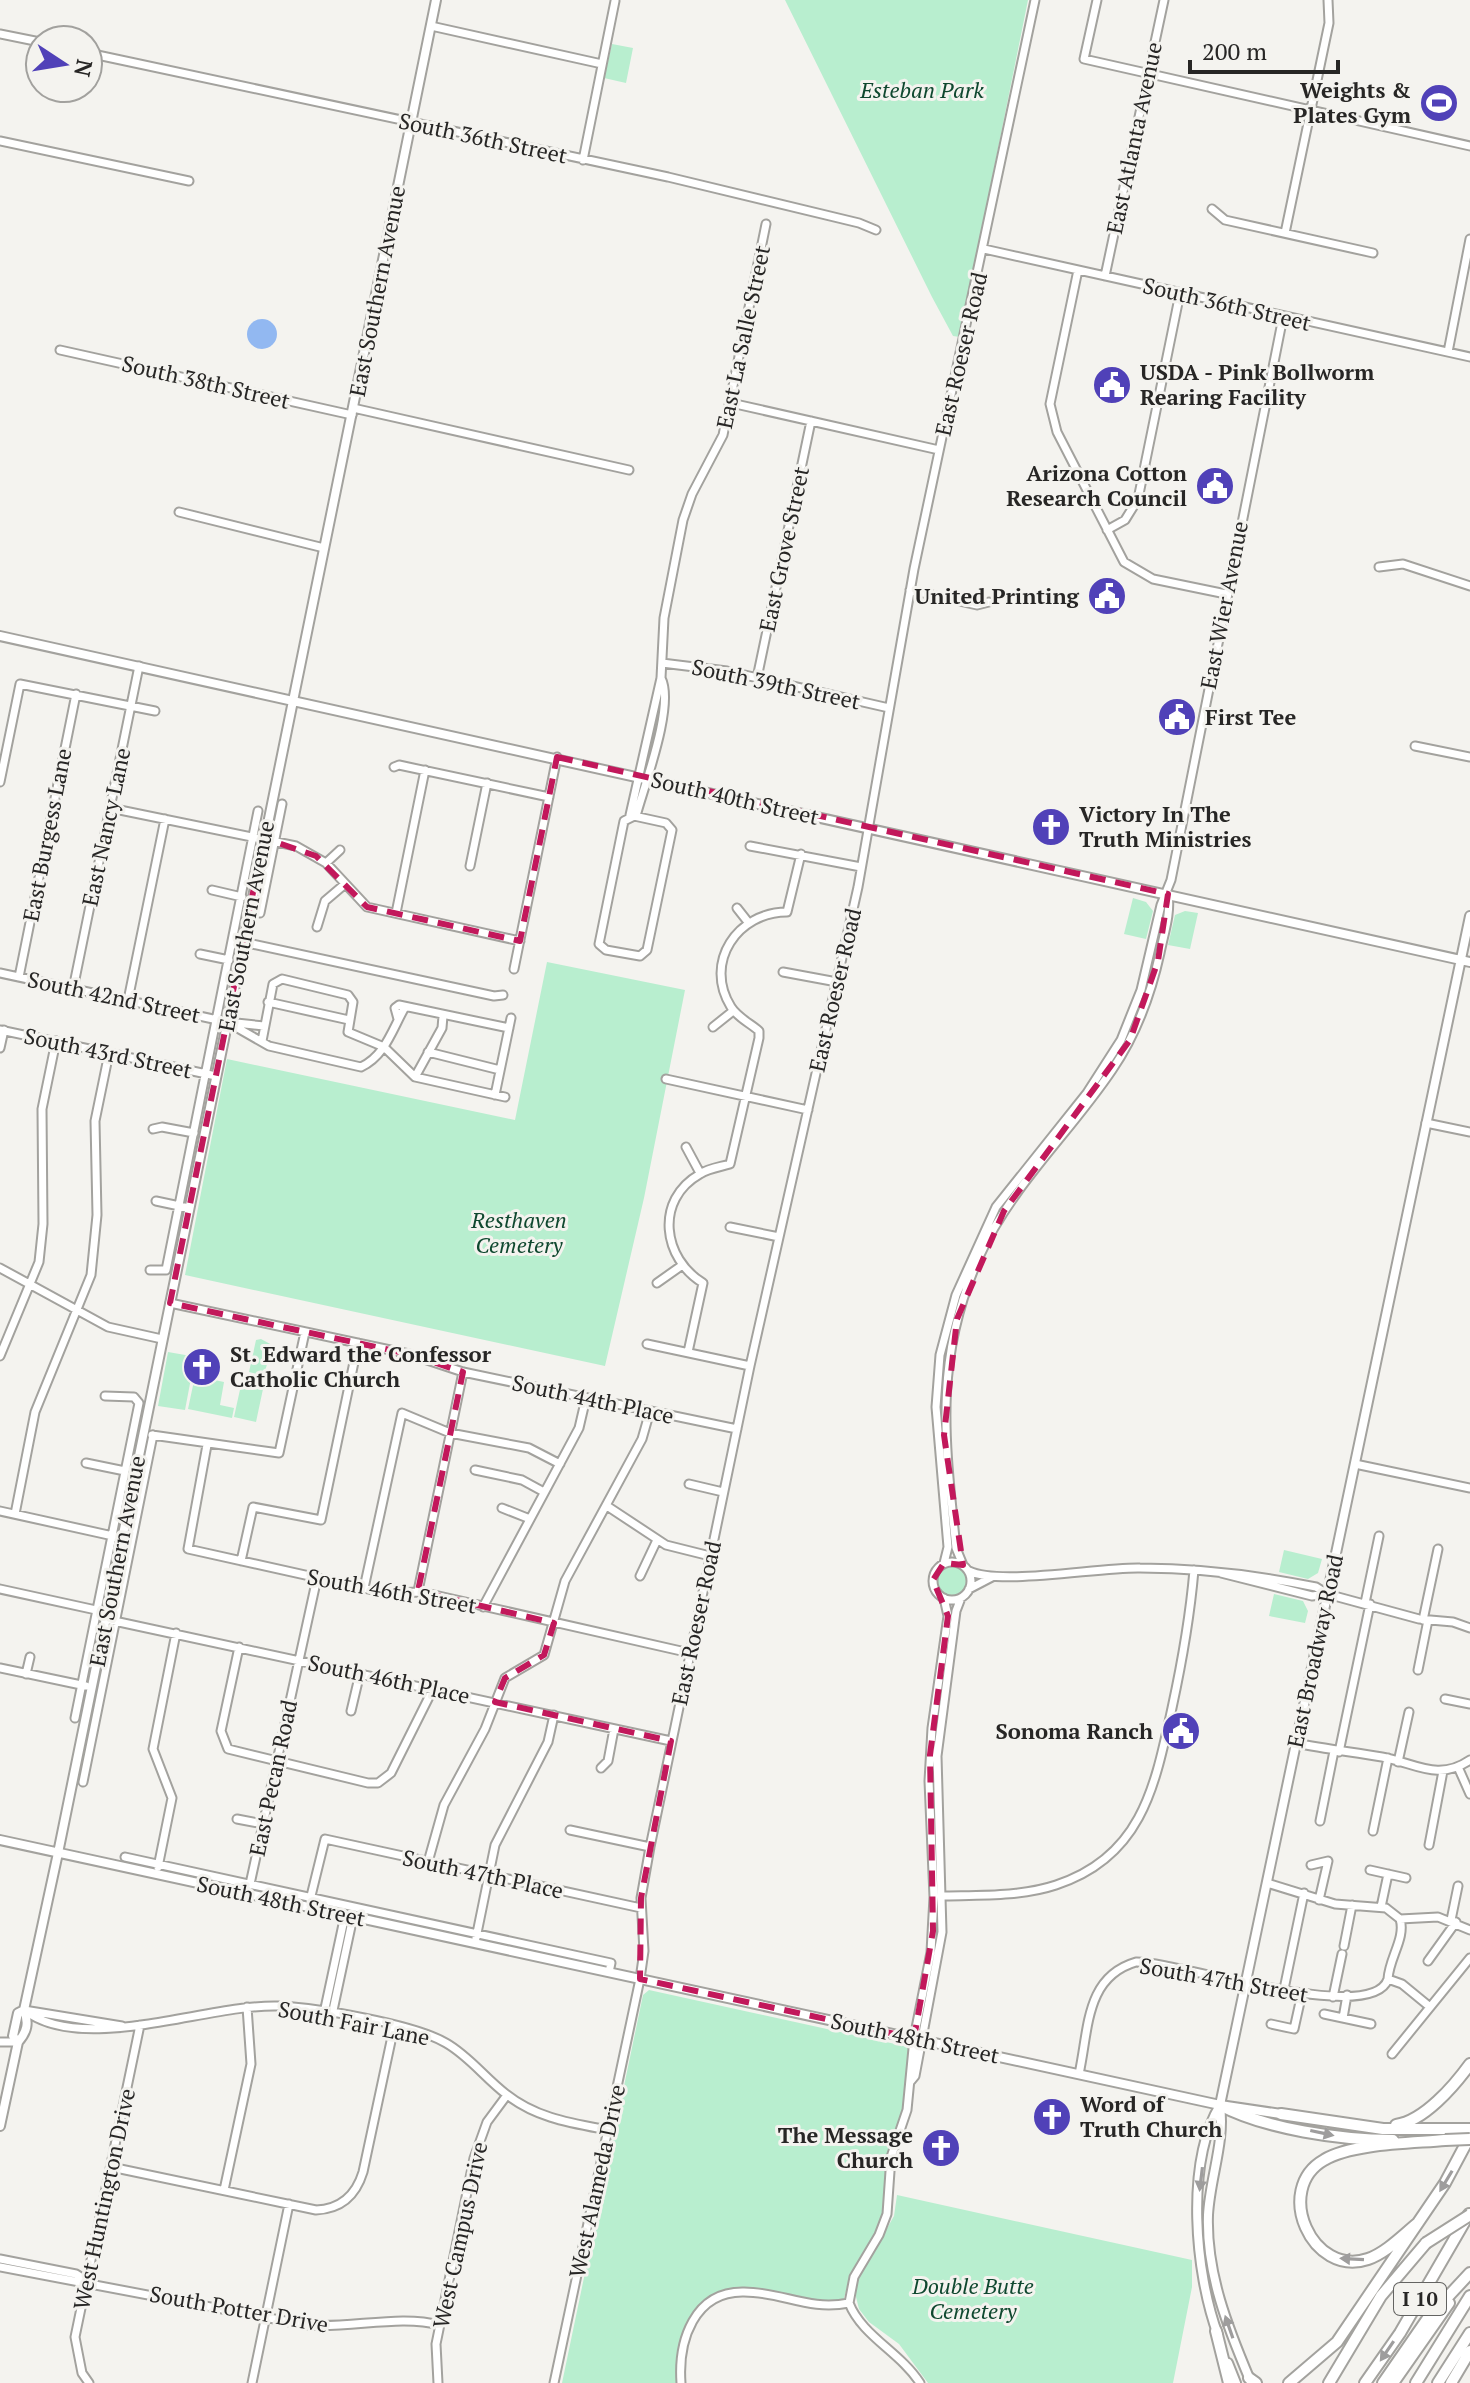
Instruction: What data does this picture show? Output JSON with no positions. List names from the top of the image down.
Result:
{
  "streets": {
    "highway": ["South 48th Street", "I 10"],
    "main road": ["East Southern Avenue", "South 40th Street", "East Broadway Road"],
    "street": [
      "South 36th Street",
      "East Atlanta Avenue",
      "East La Salle Street",
      "East Roeser Road",
      "South 38th Street",
      "East Grove Street",
      "East Wier Avenue",
      "South 39th Street",
      "East Nancy Lane",
      "East Burgess Lane",
      "South 42nd Street",
      "South 43rd Street",
      "South 44th Place",
      "South 46th Street",
      "South 46th Place",
      "East Pecan Road",
      "South 47th Place",
      "South 47th Street",
      "South Fair Lane",
      "West Alameda Drive",
      "West Huntington Drive",
      "West Campus Drive",
      "South Potter Drive"
    ]
  },
  "crossings": [
    ["South 36th Street", "East Atlanta Avenue"],
    ["South 36th Street", "East Southern Avenue"],
    ["South 36th Street", "East Roeser Road"],
    ["South 36th Street", "East Wier Avenue"],
    ["East Southern Avenue", "South 38th Street"],
    ["East Southern Avenue", "South 40th Street"],
    ["East Southern Avenue", "South 42nd Street"],
    ["East Southern Avenue", "South 43rd Street"],
    ["East Southern Avenue", "South 44th Place"],
    ["East Southern Avenue", "South 46th Place"],
    ["East Southern Avenue", "South 48th Street"],
    ["East Southern Avenue", "South Fair Lane"],
    ["East La Salle Street", "South 39th Street"],
    ["East La Salle Street", "South 40th Street"],
    ["East Roeser Road", "South 39th Street"],
    ["East Roeser Road", "South 40th Street"],
    ["East Roeser Road", "South 44th Place"],
    ["East Roeser Road", "South 46th Street"],
    ["East Roeser Road", "South 46th Place"],
    ["East Roeser Road", "South 47th Place"],
    ["East Roeser Road", "South 48th Street"],
    ["East Roeser Road", "West Alameda Drive"],
    ["East Grove Street", "South 39th Street"],
    ["East Wier Avenue", "South 40th Street"],
    ["South 40th Street", "East Nancy Lane"],
    ["South 40th Street", "East Broadway Road"],
    ["East Nancy Lane", "South 42nd Street"],
    ["East Burgess Lane", "South 42nd Street"],
    ["South 46th Street", "East Pecan Road"],
    ["East Broadway Road", "South 48th Street"],
    ["East Broadway Road", "South 47th Street"],
    ["South 46th Place", "East Pecan Road"],
    ["East Pecan Road", "South 48th Street"],
    ["South 47th Place", "South 48th Street"],
    ["South 48th Street", "South 47th Street"],
    ["South 48th Street", "West Alameda Drive"],
    ["South Fair Lane", "West Alameda Drive"],
    ["South Fair Lane", "West Huntington Drive"],
    ["South Fair Lane", "West Campus Drive"],
    ["West Huntington Drive", "South Potter Drive"],
    ["West Campus Drive", "South Potter Drive"]
  ],
  "parks": ["Esteban Park", "Resthaven Cemetery", "Double Butte Cemetery"],
  "places": {
    "sports": ["Weights & Plates Gym"],
    "public building": [
      "USDA - Pink Bollworm Rearing Facility",
      "Arizona Cotton Research Council",
      "United Printing",
      "First Tee",
      "Sonoma Ranch"
    ],
    "church": [
      "Victory In The Truth Ministries",
      "St. Edward the Confessor Catholic Church",
      "Word of Truth Church",
      "The Message Church"
    ]
  },
  "scale_bar": "200 m",
  "north": "right"
}
